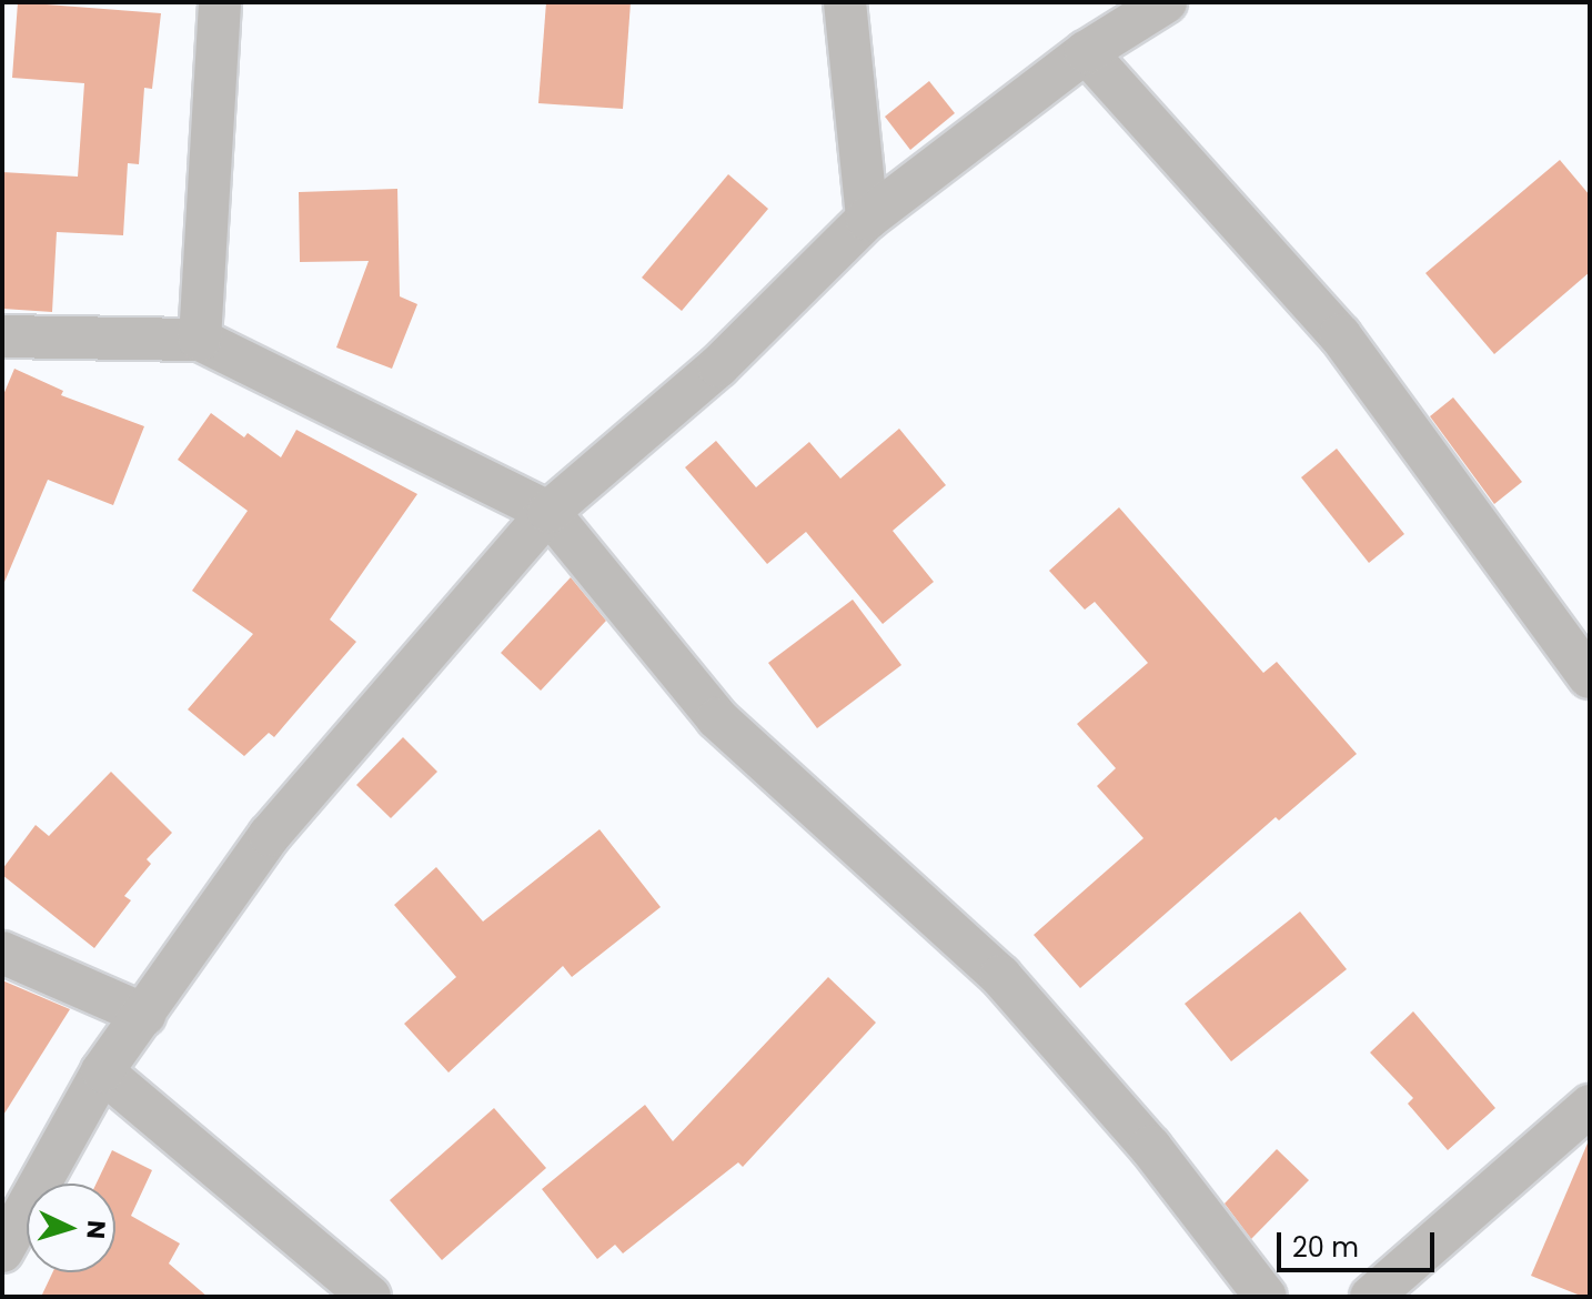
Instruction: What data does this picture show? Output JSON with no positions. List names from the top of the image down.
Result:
{
  "scale_bar": "20 m",
  "north": "right"
}
